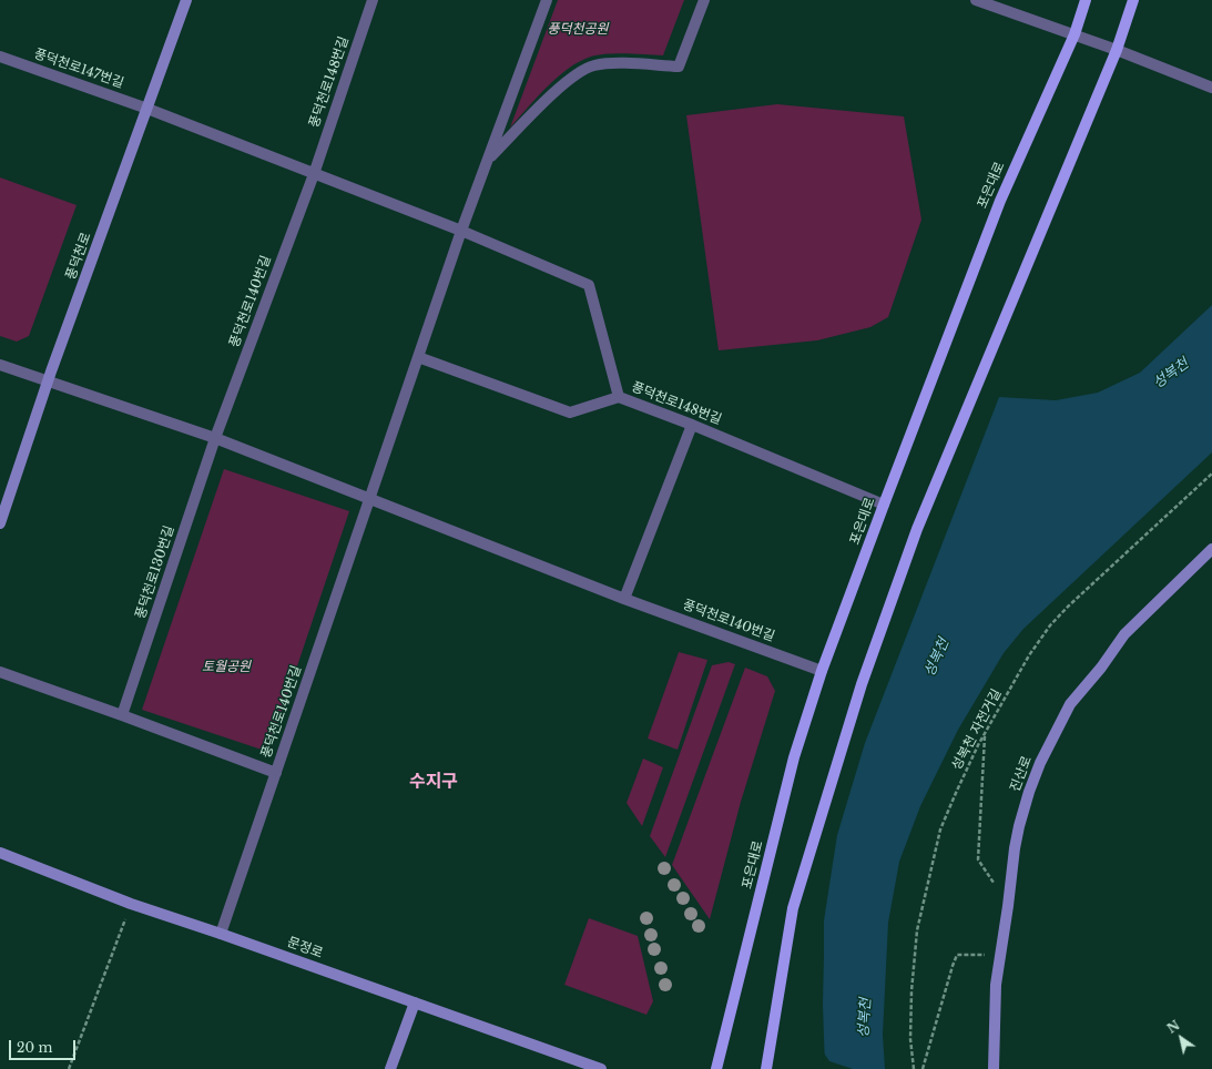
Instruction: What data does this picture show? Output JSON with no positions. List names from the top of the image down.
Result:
{
  "streets": {
    "main road": ["포은대로"],
    "street": [
      "풍덕천로147번길",
      "풍덕천로148번길",
      "풍덕천로",
      "풍덕천로140번길",
      "풍덕천로130번길",
      "진산로",
      "문정로"
    ],
    "path": ["성복천 자전거길"]
  },
  "crossings": [
    ["풍덕천로147번길", "풍덕천로148번길"],
    ["풍덕천로147번길", "풍덕천로"],
    ["풍덕천로148번길", "포은대로"],
    ["풍덕천로148번길", "풍덕천로"],
    ["풍덕천로148번길", "풍덕천로140번길"],
    ["포은대로", "풍덕천로140번길"],
    ["풍덕천로", "풍덕천로140번길"],
    ["풍덕천로140번길", "풍덕천로130번길"],
    ["풍덕천로140번길", "문정로"]
  ],
  "districts": ["수지구"],
  "water": ["성복천"],
  "parks": ["풍덕천공원", "토월공원"],
  "scale_bar": "20 m",
  "north": "top left"
}
